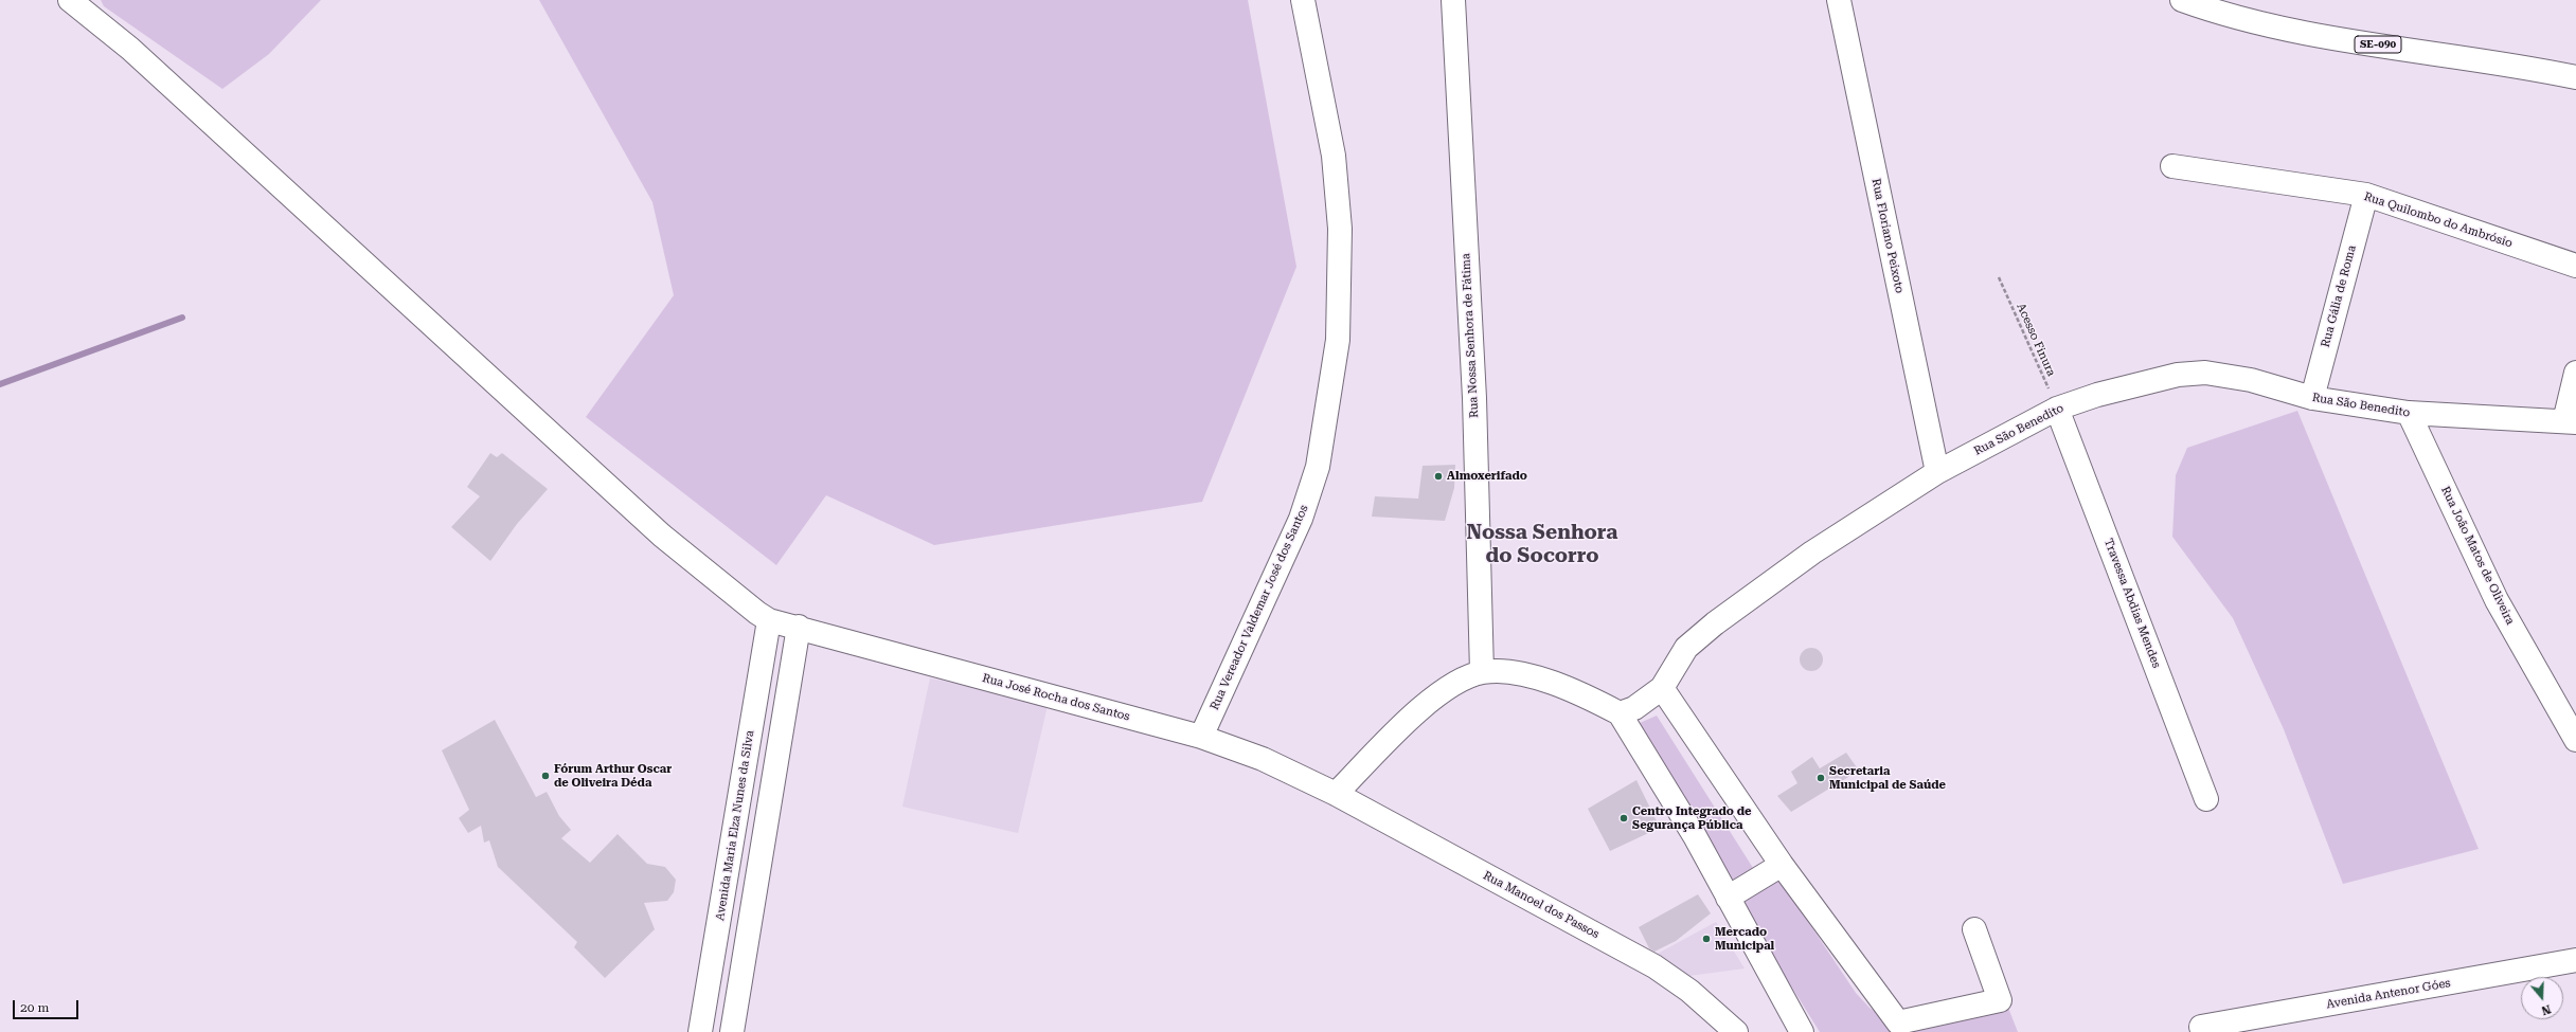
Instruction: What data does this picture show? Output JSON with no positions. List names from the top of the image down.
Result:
{
  "streets": {
    "street": [
      "SE-090",
      "Rua Quilombo do Ambrósio",
      "Rua Floriano Peixoto",
      "Rua Gália de Roma",
      "Rua Nossa Senhora de Fátima",
      "Rua São Benedito",
      "Rua João Matos de Oliveira",
      "Travessa Abdias Mendes",
      "Rua Vereador Valdemar José dos Santos",
      "Rua José Rocha dos Santos",
      "Avenida Maria Elza Nunes da Silva",
      "Rua Manoel dos Passos",
      "Avenida Antenor Góes"
    ],
    "path": ["Acesso Finura"]
  },
  "crossings": [
    ["Rua Quilombo do Ambrósio", "Rua Gália de Roma"],
    ["Rua Floriano Peixoto", "Rua São Benedito"],
    ["Rua Gália de Roma", "Rua São Benedito"],
    ["Acesso Finura", "Rua São Benedito"],
    ["Acesso Finura", "Travessa Abdias Mendes"],
    ["Rua São Benedito", "Rua João Matos de Oliveira"],
    ["Rua São Benedito", "Travessa Abdias Mendes"],
    ["Rua Vereador Valdemar José dos Santos", "Rua José Rocha dos Santos"],
    ["Rua José Rocha dos Santos", "Avenida Maria Elza Nunes da Silva"],
    ["Rua José Rocha dos Santos", "Rua Manoel dos Passos"]
  ],
  "districts": ["Nossa Senhora do Socorro"],
  "places": [
    "Almoxerifado",
    "Fórum Arthur Oscar de Oliveira Déda",
    "Secretaria Municipal de Saúde",
    "Centro Integrado de Segurança Pública",
    "Mercado Municipal"
  ],
  "scale_bar": "20 m",
  "north": "bottom"
}
